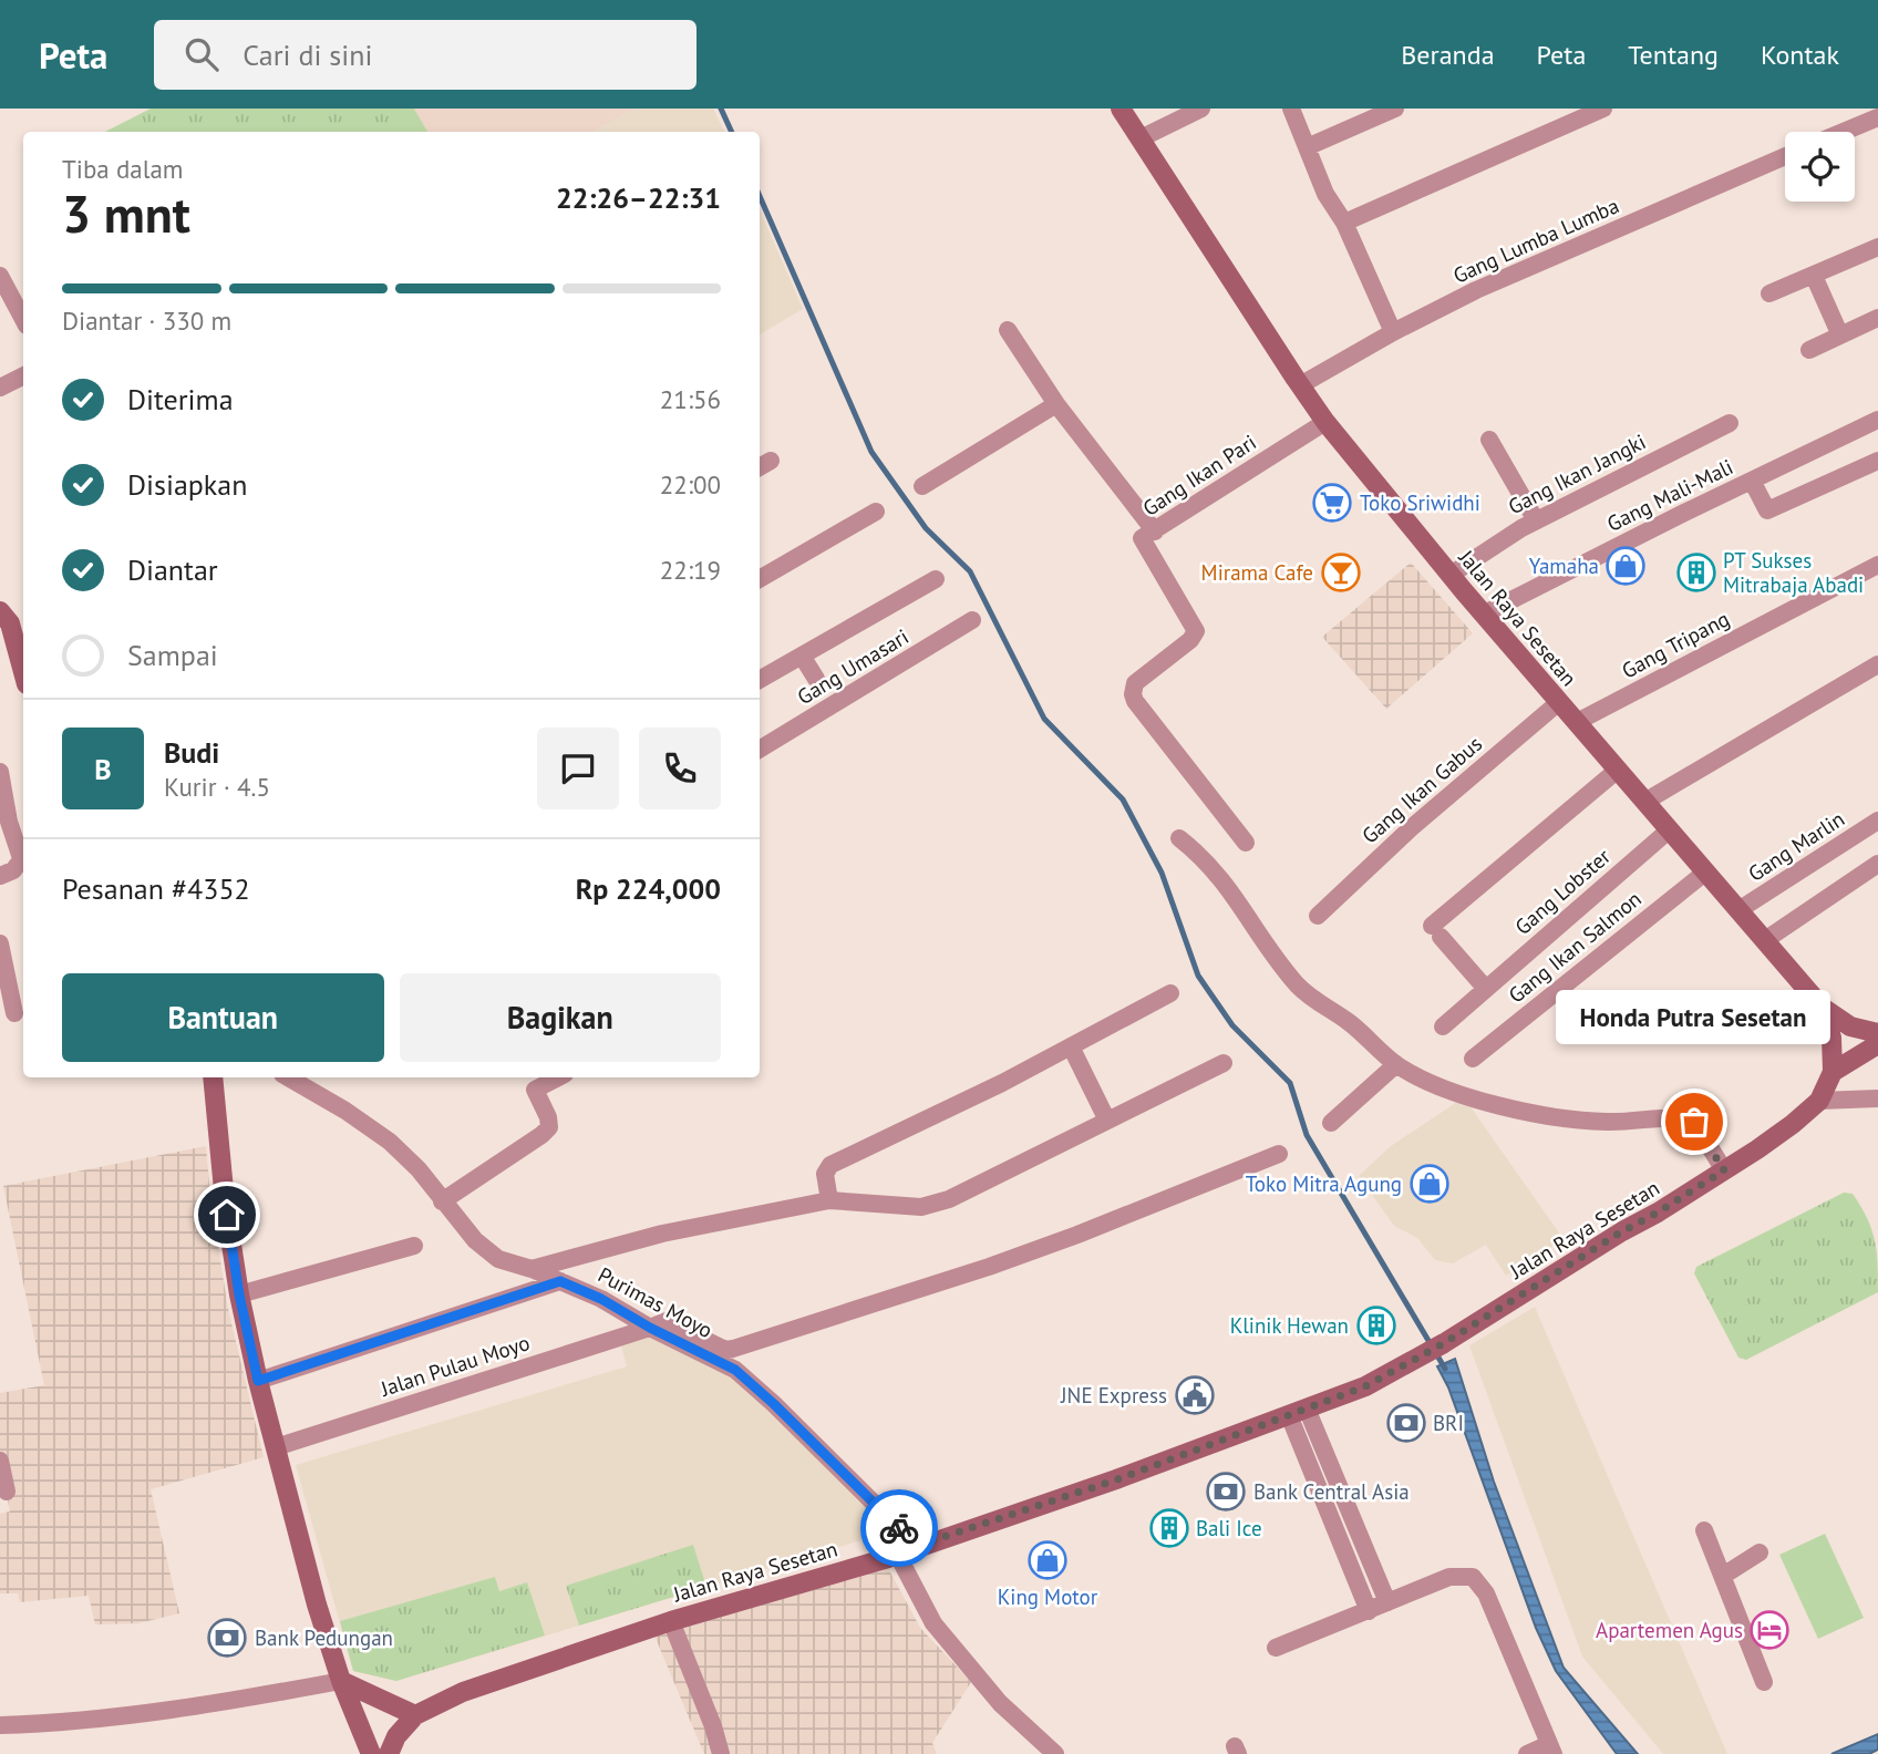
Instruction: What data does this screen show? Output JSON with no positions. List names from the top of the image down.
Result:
{
  "streets": {
    "main road": ["Jalan Raya Sesetan"],
    "street": [
      "Gang Lumba Lumba",
      "Gang Ikan Jangki",
      "Gang Ikan Pari",
      "Gang Mali-Mali",
      "Gang Tripang",
      "Gang Umasari",
      "Gang Ikan Gabus",
      "Gang Marlin",
      "Gang Lobster",
      "Gang Ikan Salmon",
      "Purimas Moyo",
      "Jalan Pulau Moyo"
    ]
  },
  "crossings": [
    ["Gang Lumba Lumba", "Jalan Raya Sesetan"],
    ["Gang Ikan Jangki", "Jalan Raya Sesetan"],
    ["Gang Ikan Pari", "Jalan Raya Sesetan"],
    ["Gang Mali-Mali", "Jalan Raya Sesetan"],
    ["Jalan Raya Sesetan", "Gang Tripang"],
    ["Jalan Raya Sesetan", "Gang Ikan Gabus"],
    ["Jalan Raya Sesetan", "Gang Marlin"],
    ["Jalan Raya Sesetan", "Gang Lobster"],
    ["Jalan Raya Sesetan", "Gang Ikan Salmon"],
    ["Jalan Raya Sesetan", "Purimas Moyo"],
    ["Purimas Moyo", "Jalan Pulau Moyo"]
  ],
  "places": {
    "supermarket": ["Toko Sriwidhi"],
    "shop": ["Yamaha", "Toko Mitra Agung", "King Motor"],
    "bar": ["Mirama Cafe"],
    "building": ["PT Sukses Mitrabaja Abadi", "Klinik Hewan", "Bali Ice"],
    "other": ["Honda Putra Sesetan"],
    "public building": ["JNE Express"],
    "bank": ["BRI", "Bank Central Asia", "Bank Pedungan"],
    "hotel": ["Apartemen Agus"]
  },
  "page": {
    "header": "Peta",
    "search": "Cari di sini",
    "nav": [
      "Beranda",
      "Peta",
      "Tentang",
      "Kontak"
    ],
    "heading": ["3 mnt", "Tiba dalam", "22:26–22:31"],
    "panel": [
      "Budi",
      "Kurir · 4.5",
      "Pesanan #4352",
      "Rp 224,000"
    ],
    "bar": "Diantar · 330 m",
    "list": [
      ["Diterima", "21:56"],
      ["Disiapkan", "22:00"],
      ["Diantar", "22:19"],
      "Sampai"
    ],
    "round": "B",
    "buttons": ["Bantuan", "Bagikan"],
    "bubble": "Honda Putra Sesetan"
  }
}
